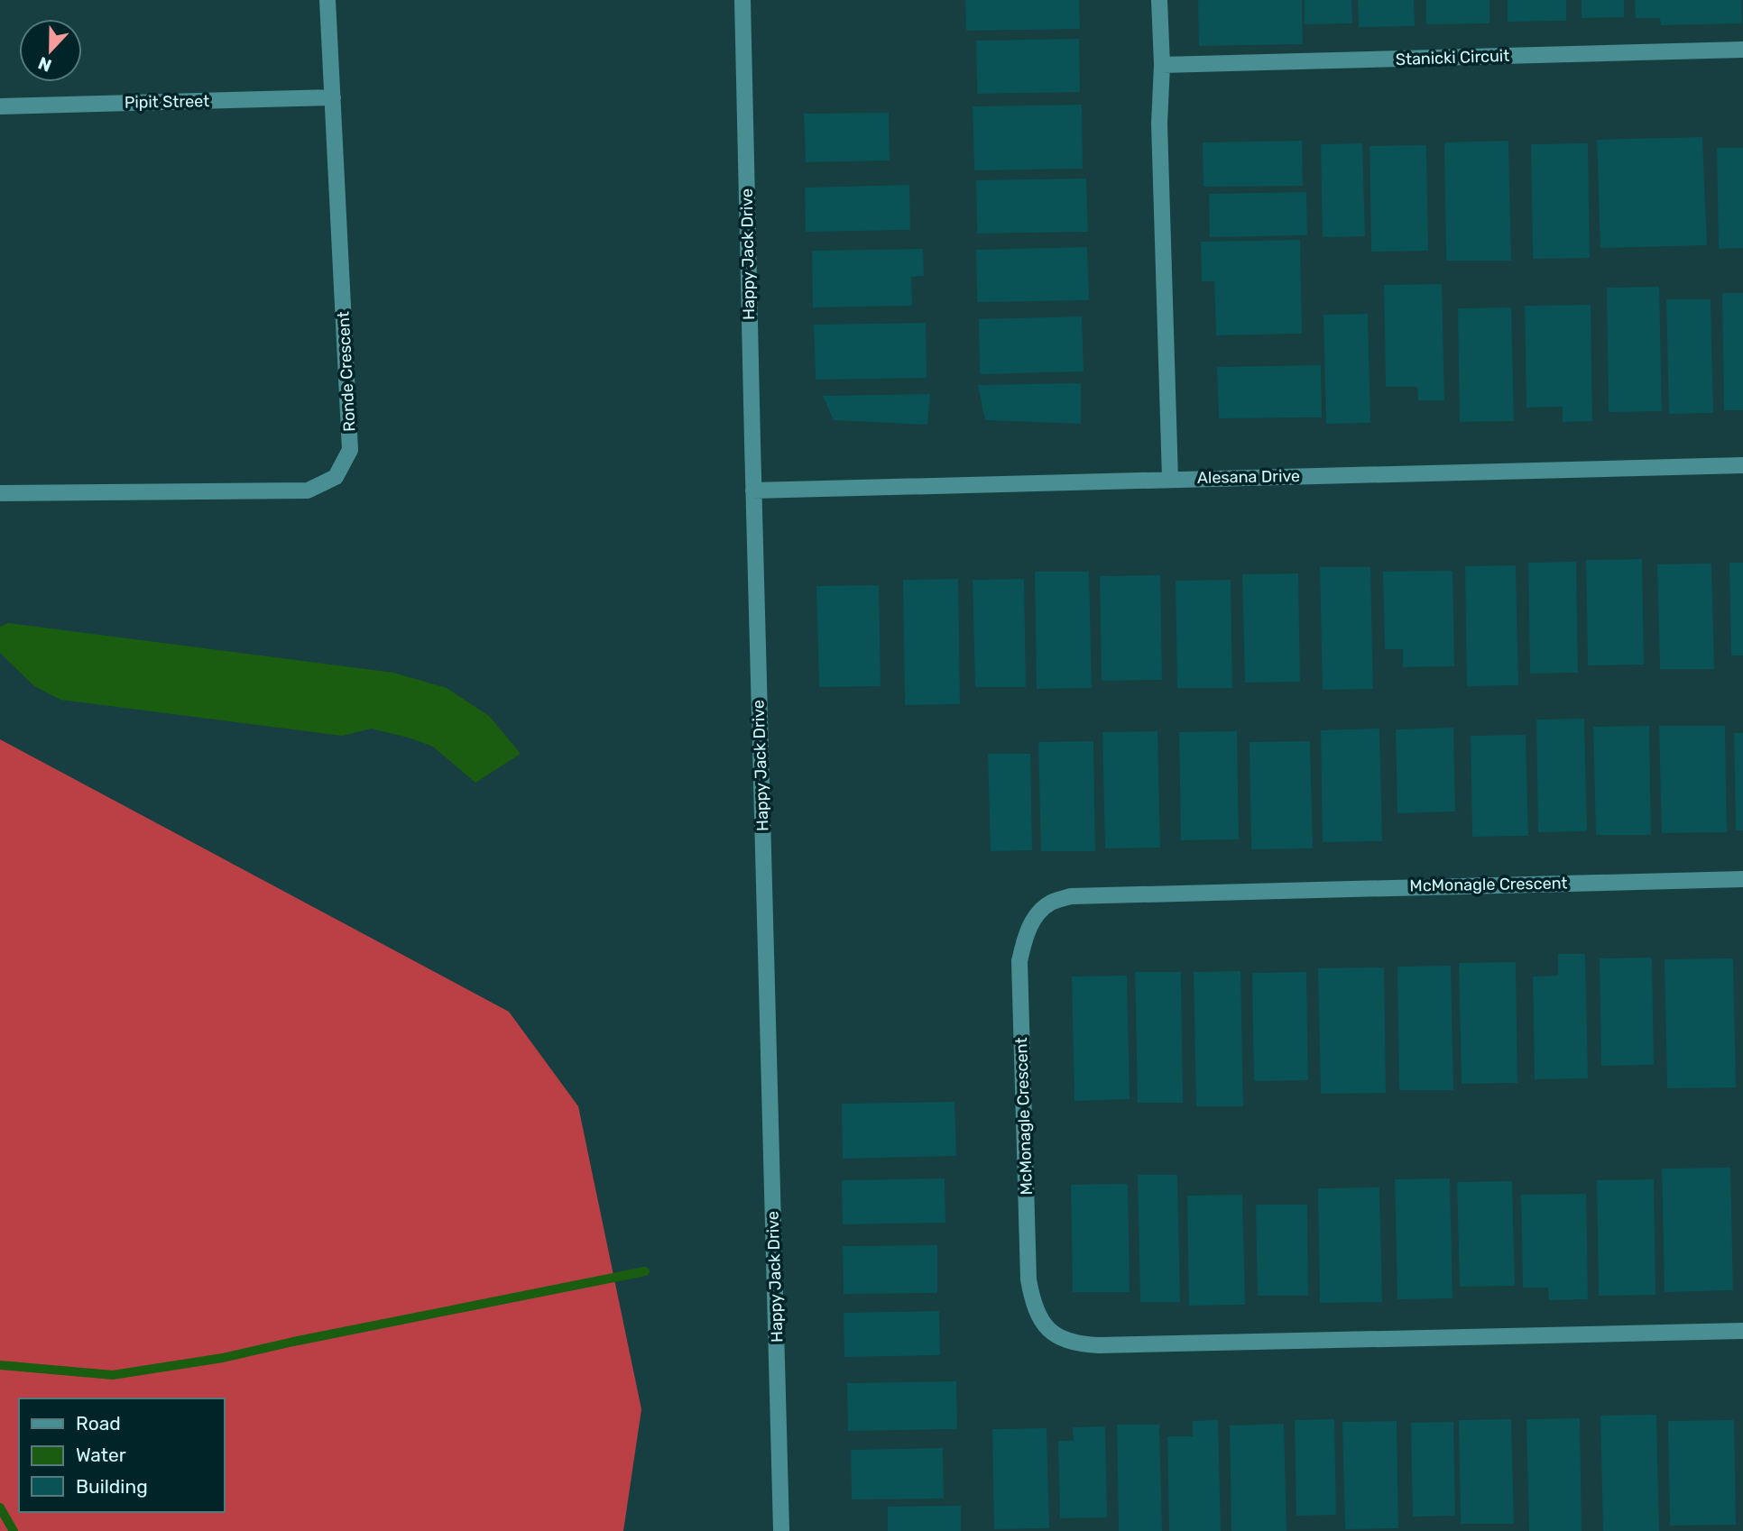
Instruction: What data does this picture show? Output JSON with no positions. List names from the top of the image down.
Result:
{
  "streets": {
    "street": [
      "Stanicki Circuit",
      "Pipit Street",
      "Happy Jack Drive",
      "Ronde Crescent",
      "Alesana Drive",
      "McMonagle Crescent"
    ]
  },
  "crossings": [
    ["Pipit Street", "Ronde Crescent"],
    ["Happy Jack Drive", "Alesana Drive"]
  ],
  "legend": ["Road", "Water", "Building"],
  "north": "bottom"
}
